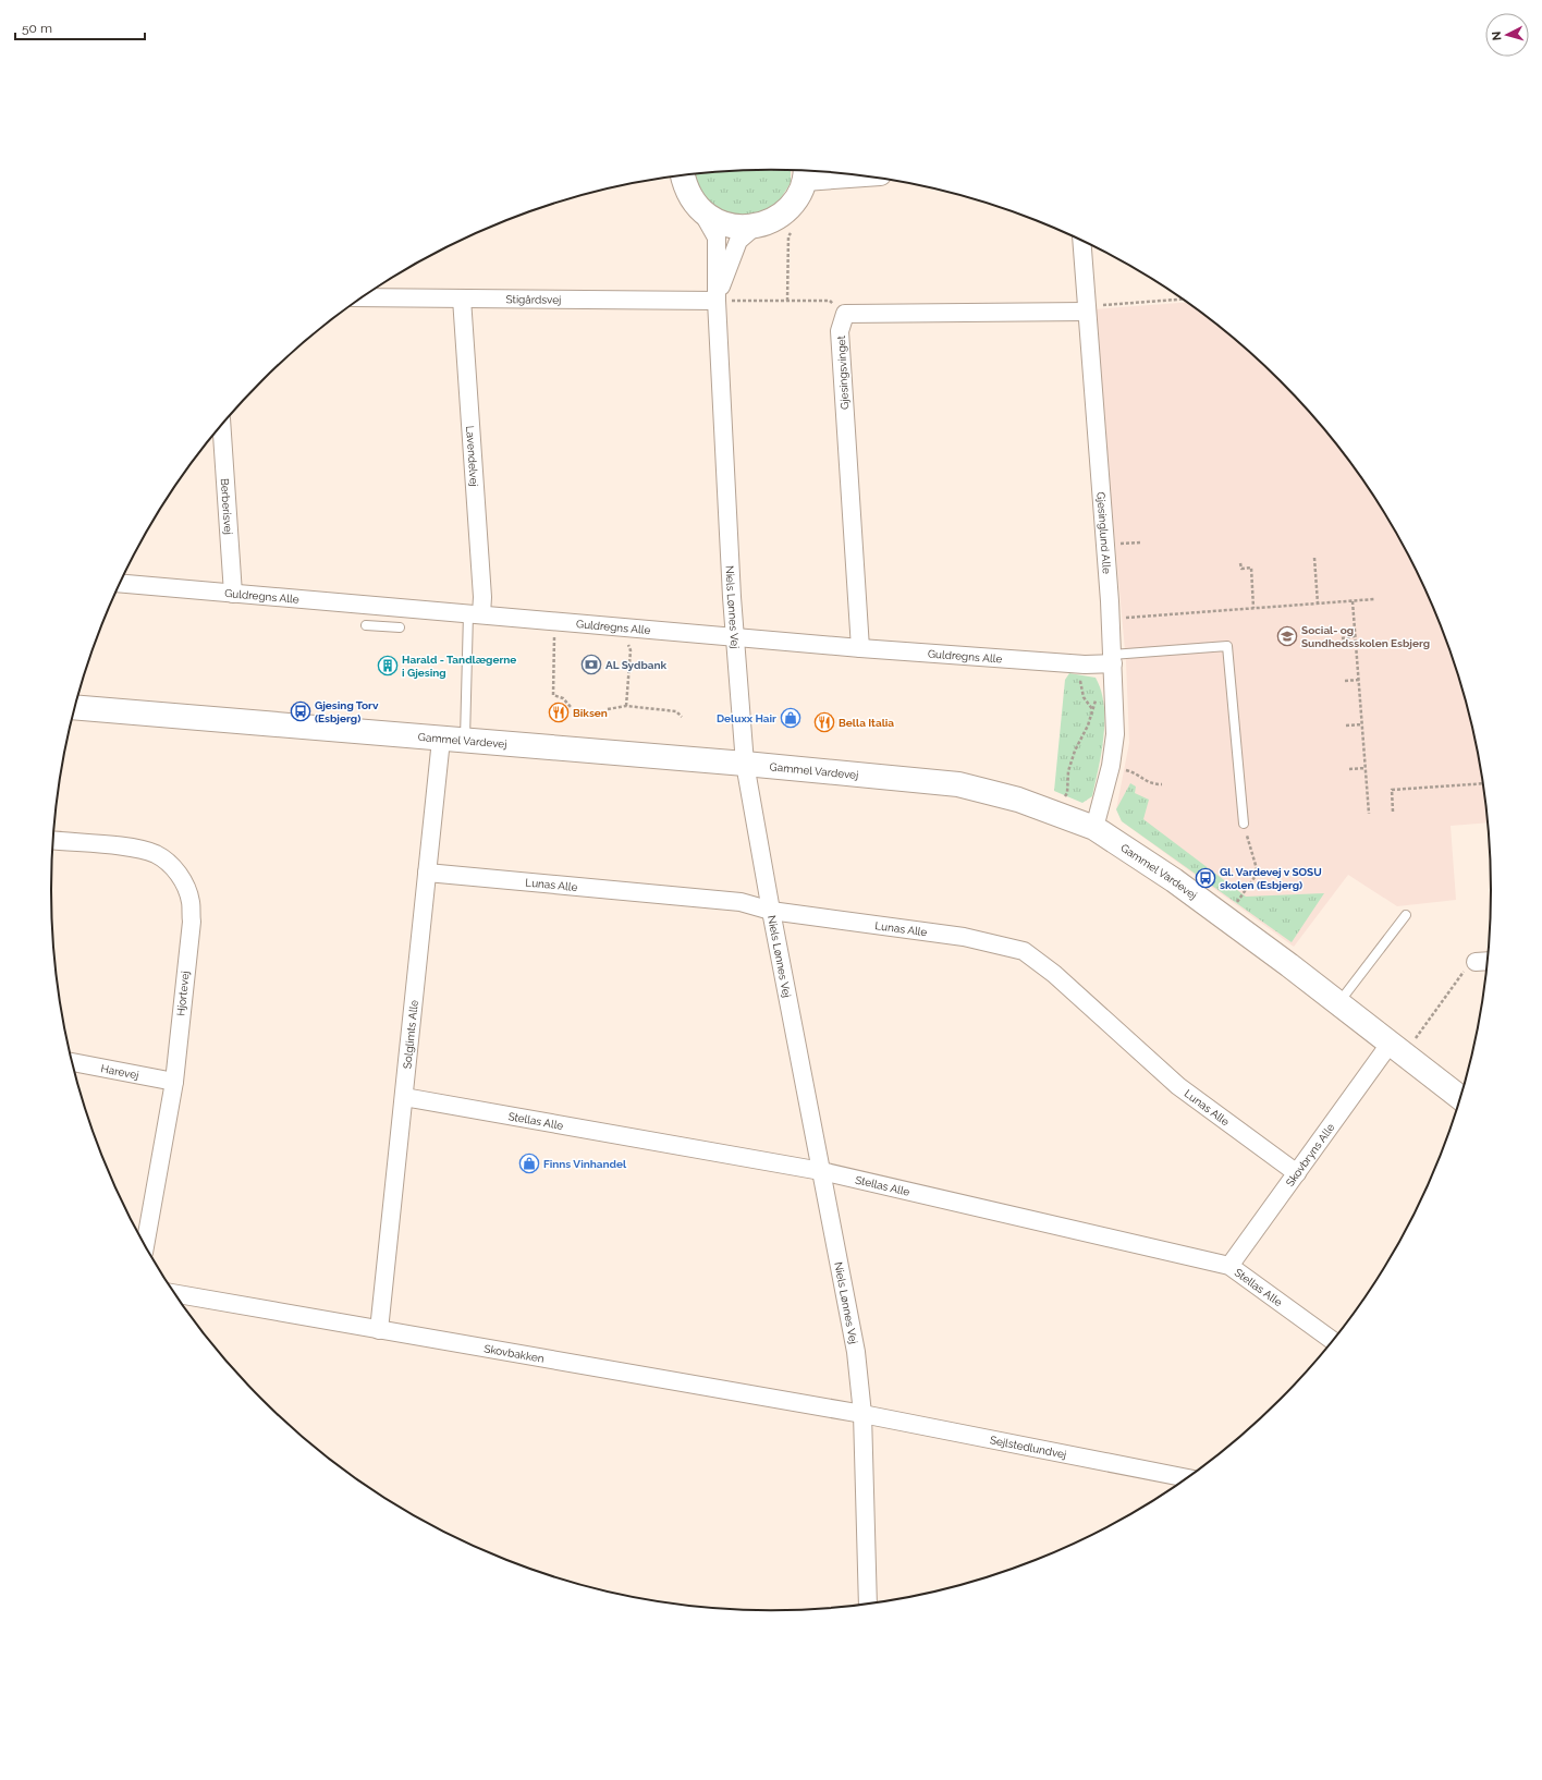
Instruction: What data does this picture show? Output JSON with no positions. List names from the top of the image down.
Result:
{
  "streets": {
    "street": [
      "Stigårdsvej",
      "Gjesingsvinget",
      "Lavendelvej",
      "Berberisvej",
      "Gjesinglund Alle",
      "Guldregns Alle",
      "Niels Lønnes Vej",
      "Gammel Vardevej",
      "Lunas Alle",
      "Hjortevej",
      "Solglimts Alle",
      "Harevej",
      "Stellas Alle",
      "Skovbryns Alle",
      "Skovbakken",
      "Sejlstedlundvej"
    ]
  },
  "crossings": [
    ["Stigårdsvej", "Lavendelvej"],
    ["Stigårdsvej", "Niels Lønnes Vej"],
    ["Gjesingsvinget", "Guldregns Alle"],
    ["Lavendelvej", "Guldregns Alle"],
    ["Berberisvej", "Guldregns Alle"],
    ["Gjesinglund Alle", "Guldregns Alle"],
    ["Gjesinglund Alle", "Gammel Vardevej"],
    ["Guldregns Alle", "Niels Lønnes Vej"],
    ["Niels Lønnes Vej", "Gammel Vardevej"],
    ["Niels Lønnes Vej", "Lunas Alle"],
    ["Niels Lønnes Vej", "Stellas Alle"],
    ["Niels Lønnes Vej", "Skovbakken"],
    ["Niels Lønnes Vej", "Sejlstedlundvej"],
    ["Gammel Vardevej", "Solglimts Alle"],
    ["Gammel Vardevej", "Skovbryns Alle"],
    ["Lunas Alle", "Solglimts Alle"],
    ["Lunas Alle", "Skovbryns Alle"],
    ["Hjortevej", "Harevej"],
    ["Solglimts Alle", "Stellas Alle"],
    ["Solglimts Alle", "Skovbakken"],
    ["Stellas Alle", "Skovbryns Alle"],
    ["Skovbakken", "Sejlstedlundvej"]
  ],
  "places": {
    "school or university": ["Social- og Sundhedsskolen Esbjerg"],
    "bank": ["AL Sydbank"],
    "building": ["Harald - Tandlægerne i Gjesing"],
    "bus stop": ["Gjesing Torv (Esbjerg)", "Gl. Vardevej v SOSU skolen (Esbjerg)"],
    "restaurant": ["Biksen", "Bella Italia"],
    "shop": ["Deluxx Hair", "Finns Vinhandel"]
  },
  "scale_bar": "50 m",
  "north": "left"
}
